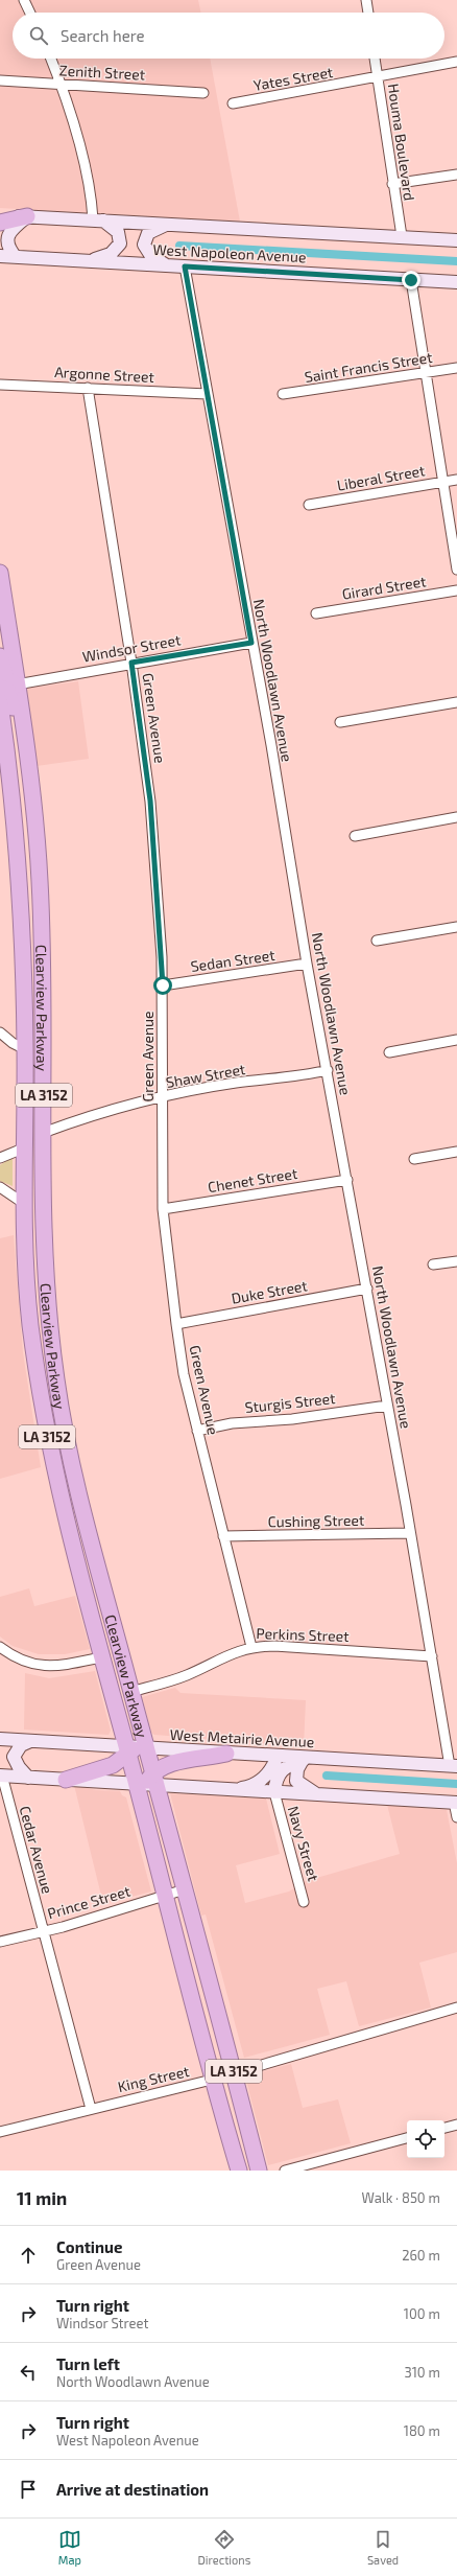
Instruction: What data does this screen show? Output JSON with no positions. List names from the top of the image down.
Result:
{
  "streets": {
    "highway": ["Clearview Parkway", "LA 3152"],
    "main road": ["West Napoleon Avenue", "West Metairie Avenue"],
    "street": [
      "Zenith Street",
      "Yates Street",
      "Houma Boulevard",
      "Saint Francis Street",
      "Argonne Street",
      "Liberal Street",
      "Girard Street",
      "Windsor Street",
      "North Woodlawn Avenue",
      "Green Avenue",
      "Sedan Street",
      "Shaw Street",
      "Chenet Street",
      "Duke Street",
      "Sturgis Street",
      "Cushing Street",
      "Perkins Street",
      "Navy Street",
      "Cedar Avenue",
      "Prince Street",
      "King Street"
    ]
  },
  "crossings": [
    ["Yates Street", "Houma Boulevard"],
    ["Houma Boulevard", "West Napoleon Avenue"],
    ["West Napoleon Avenue", "North Woodlawn Avenue"],
    ["Argonne Street", "North Woodlawn Avenue"],
    ["Argonne Street", "Green Avenue"],
    ["Windsor Street", "North Woodlawn Avenue"],
    ["Windsor Street", "Green Avenue"],
    ["Windsor Street", "Clearview Parkway"],
    ["North Woodlawn Avenue", "Sedan Street"],
    ["North Woodlawn Avenue", "Shaw Street"],
    ["North Woodlawn Avenue", "Chenet Street"],
    ["North Woodlawn Avenue", "Duke Street"],
    ["North Woodlawn Avenue", "Sturgis Street"],
    ["North Woodlawn Avenue", "Cushing Street"],
    ["North Woodlawn Avenue", "Perkins Street"],
    ["North Woodlawn Avenue", "West Metairie Avenue"],
    ["Green Avenue", "Sedan Street"],
    ["Green Avenue", "Shaw Street"],
    ["Green Avenue", "Chenet Street"],
    ["Green Avenue", "Duke Street"],
    ["Green Avenue", "Sturgis Street"],
    ["Green Avenue", "Cushing Street"],
    ["Green Avenue", "Perkins Street"],
    ["Clearview Parkway", "Shaw Street"],
    ["Clearview Parkway", "Perkins Street"],
    ["Clearview Parkway", "West Metairie Avenue"],
    ["Clearview Parkway", "Prince Street"],
    ["Clearview Parkway", "King Street"],
    ["Cedar Avenue", "Prince Street"],
    ["Cedar Avenue", "King Street"]
  ],
  "page": {
    "search": "Search here",
    "heading": ["11 min", "Walk · 850 m"],
    "list": [
      ["Continue", "Green Avenue", "260 m"],
      ["Turn right", "Windsor Street", "100 m"],
      ["Turn left", "North Woodlawn Avenue", "310 m"],
      ["Turn right", "West Napoleon Avenue", "180 m"],
      "Arrive at destination"
    ],
    "nav": ["Map", "Directions", "Saved"]
  }
}
